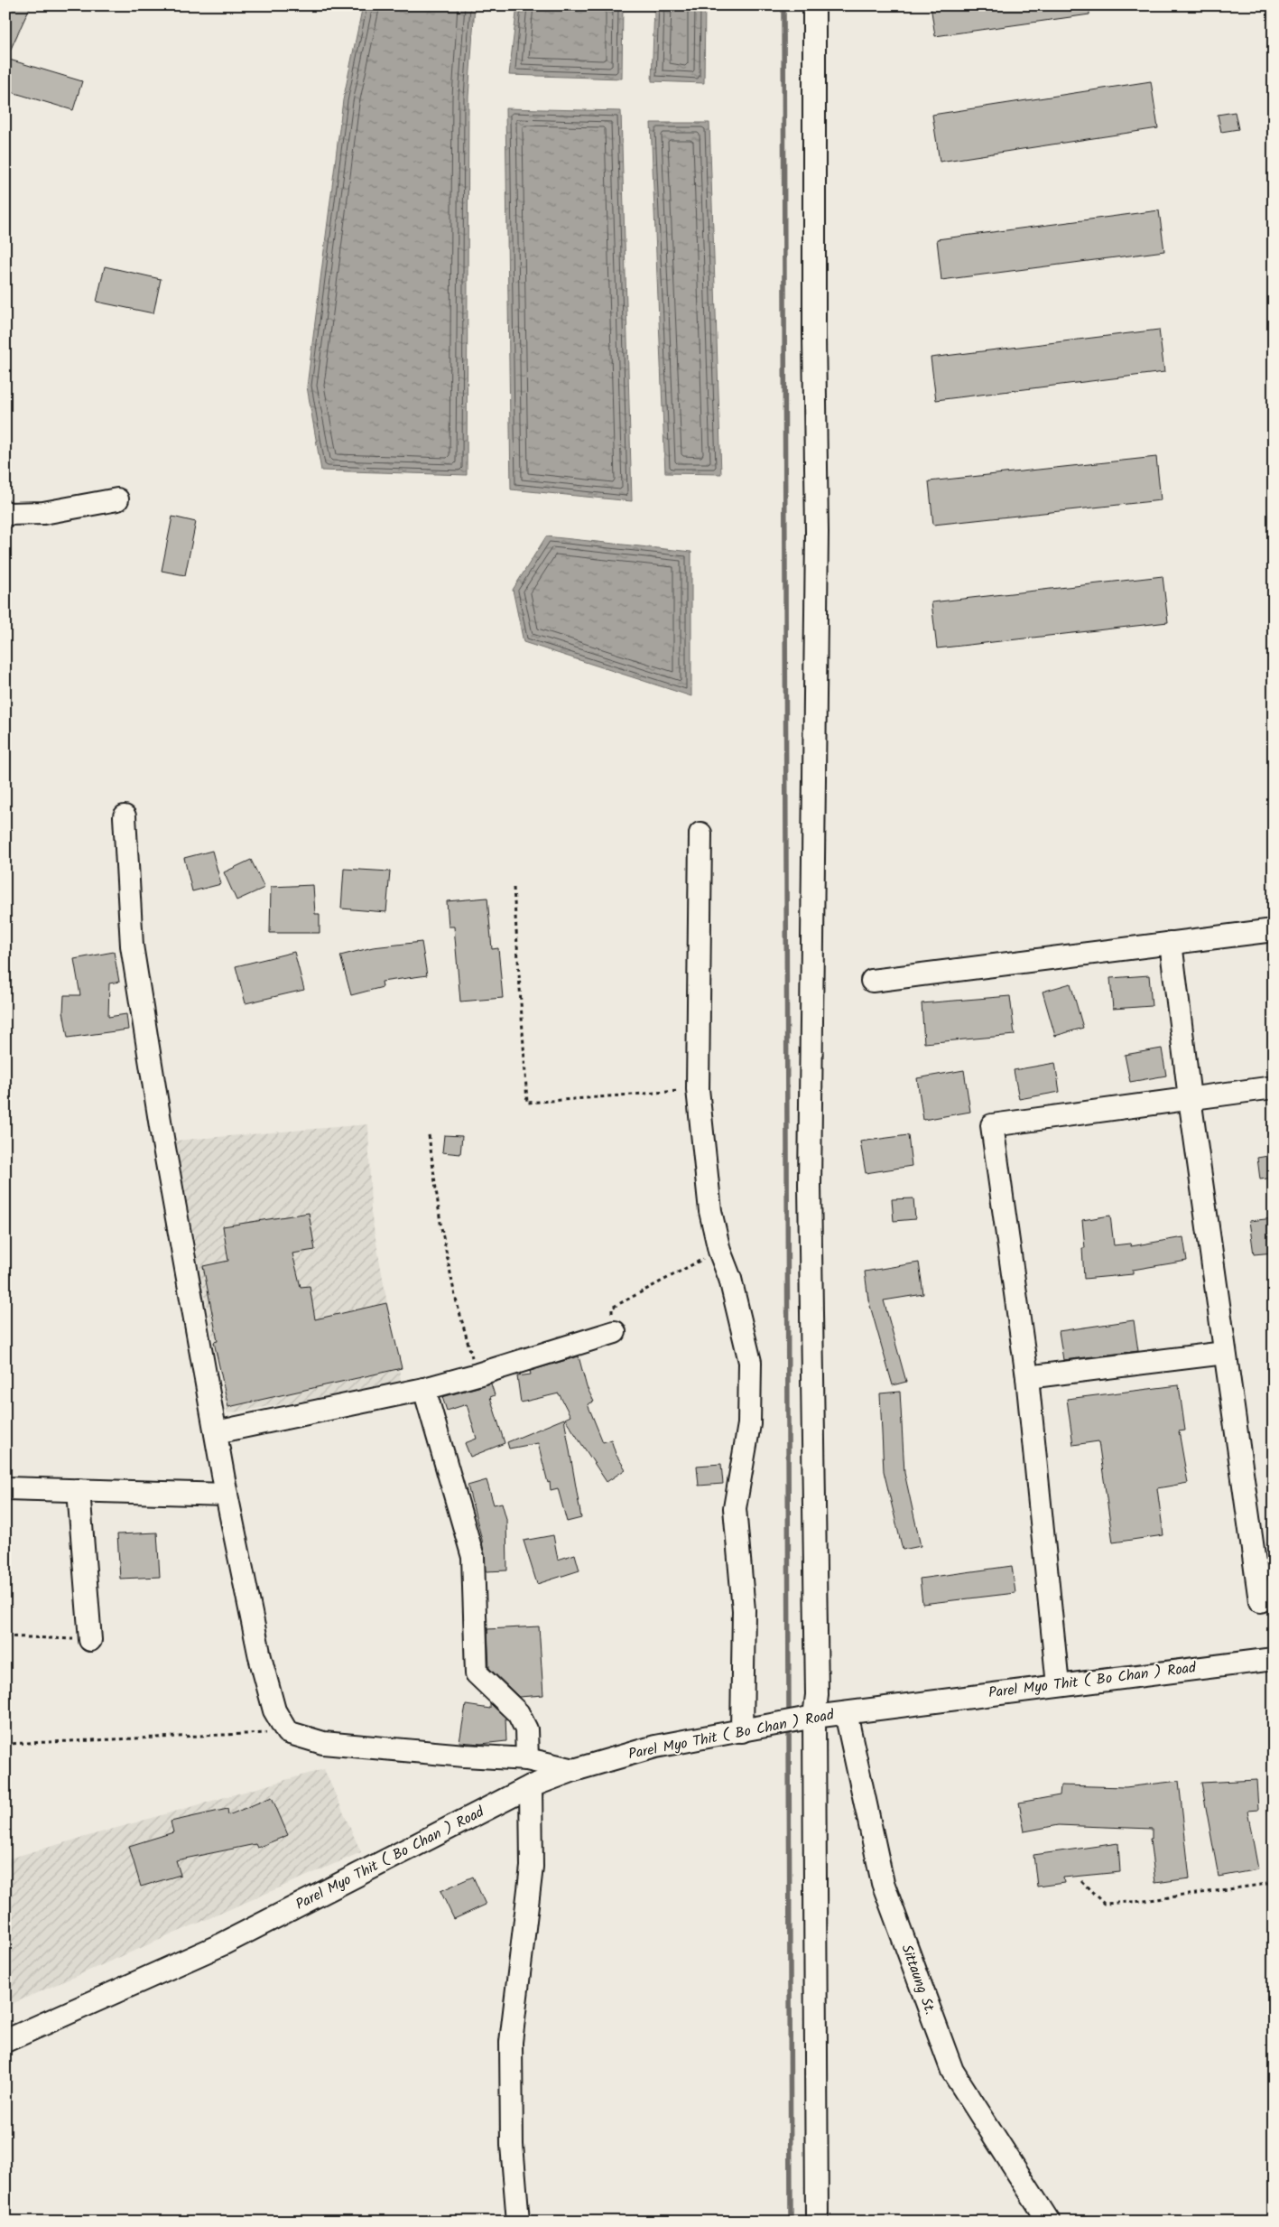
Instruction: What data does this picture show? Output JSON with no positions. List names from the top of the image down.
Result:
{
  "streets": {
    "street": ["Parel Myo Thit ( Bo Chan ) Road", "Sittaung St."]
  },
  "crossings": [
    ["Parel Myo Thit ( Bo Chan ) Road", "Sittaung St."]
  ]
}
